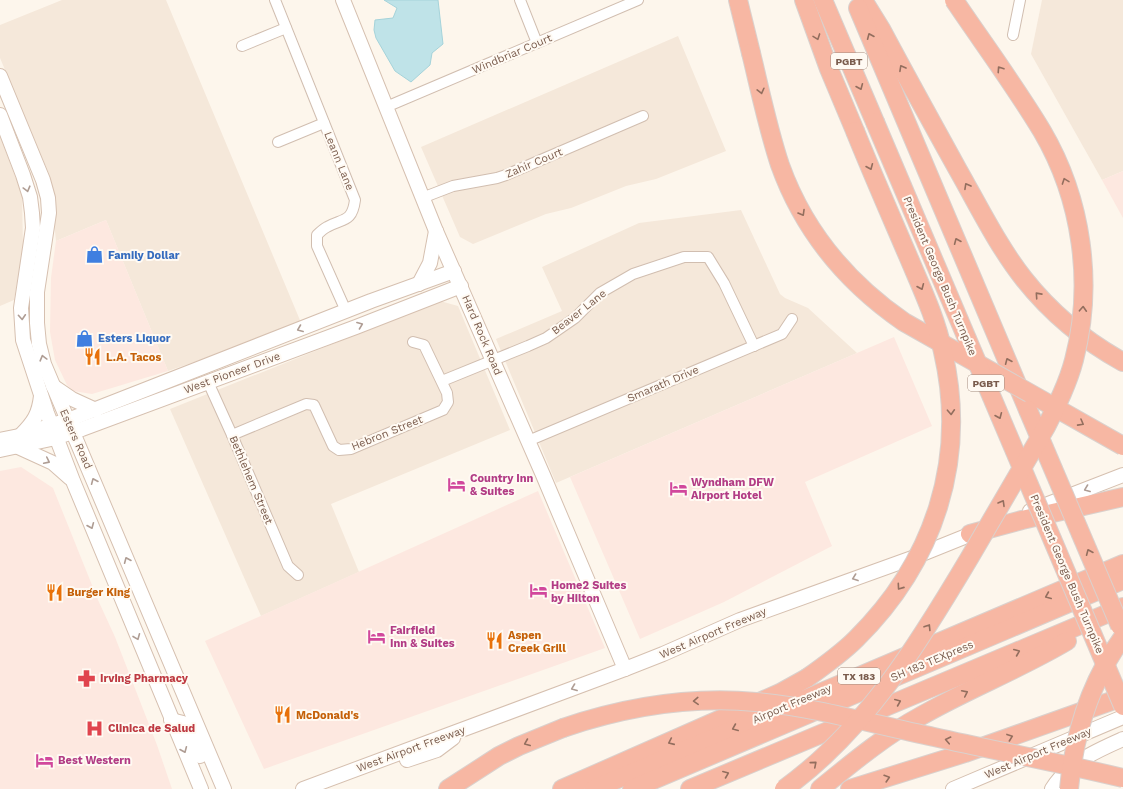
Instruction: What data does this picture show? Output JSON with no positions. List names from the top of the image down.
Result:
{
  "streets": {
    "highway": [
      "PGBT",
      "President George Bush Turnpike",
      "SH 183 TEXpress",
      "TX 183",
      "Airport Freeway"
    ],
    "main road": [
      "Hard Rock Road",
      "West Pioneer Drive",
      "Esters Road",
      "West Airport Freeway"
    ],
    "street": [
      "Windbriar Court",
      "Leann Lane",
      "Zahir Court",
      "Beaver Lane",
      "Smarath Drive",
      "Hebron Street",
      "Bethlehem Street"
    ]
  },
  "crossings": [
    ["Windbriar Court", "Hard Rock Road"],
    ["Leann Lane", "West Pioneer Drive"],
    ["Zahir Court", "Hard Rock Road"],
    ["Beaver Lane", "Hard Rock Road"],
    ["Beaver Lane", "Smarath Drive"],
    ["Hard Rock Road", "West Pioneer Drive"],
    ["Hard Rock Road", "Smarath Drive"],
    ["Hard Rock Road", "West Airport Freeway"],
    ["West Pioneer Drive", "Esters Road"],
    ["West Pioneer Drive", "Bethlehem Street"],
    ["Hebron Street", "Bethlehem Street"]
  ],
  "one_way": ["West Airport Freeway"],
  "places": {
    "shop": ["Family Dollar", "Esters Liquor"],
    "restaurant": [
      "L.A. Tacos",
      "Burger King",
      "Aspen Creek Grill",
      "McDonald's"
    ],
    "hotel": [
      "Country Inn & Suites",
      "Wyndham DFW Airport Hotel",
      "Home2 Suites by Hilton",
      "Fairfield Inn & Suites",
      "Best Western"
    ],
    "pharmacy": ["Irving Pharmacy"],
    "hospital": ["Clinica de Salud"]
  }
}
